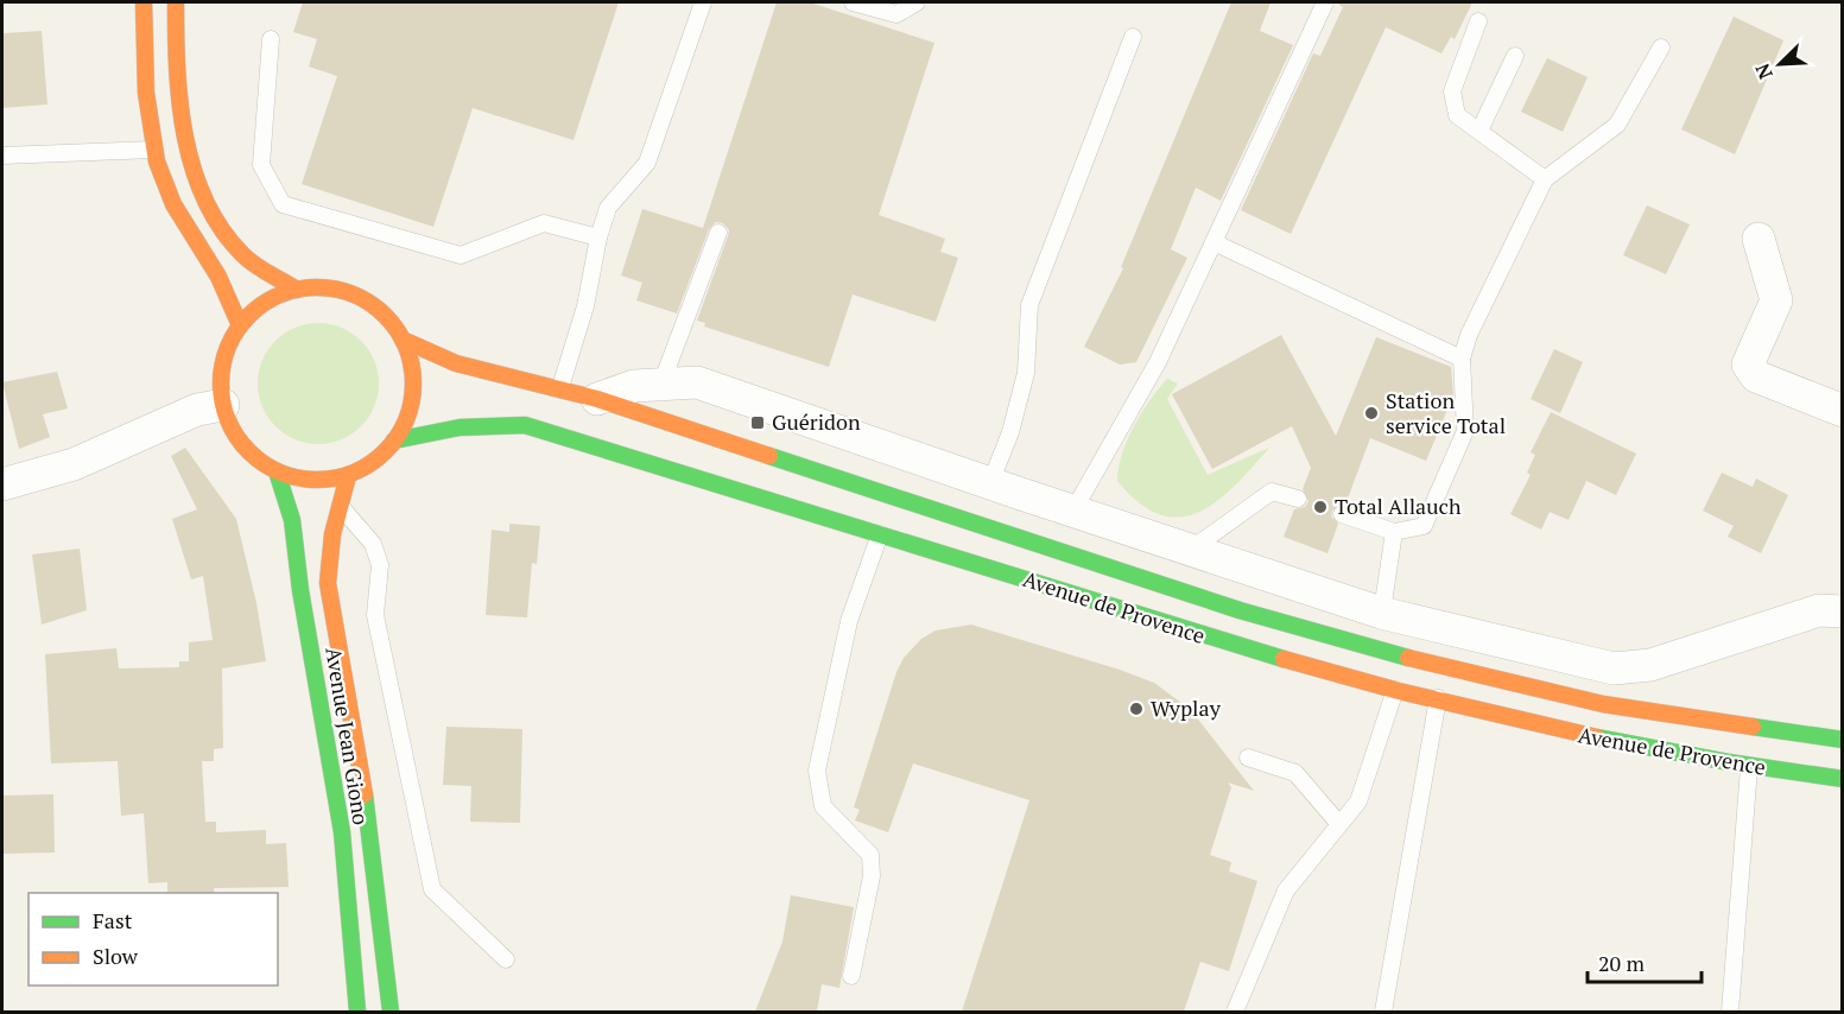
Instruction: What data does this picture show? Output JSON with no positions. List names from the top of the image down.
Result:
{
  "streets": {
    "main road": ["Avenue de Provence", "Avenue Jean Giono"]
  },
  "crossings": [
    ["Avenue de Provence", "Avenue Jean Giono"]
  ],
  "places": {
    "other": ["Station service Total", "Total Allauch", "Wyplay"],
    "transit": ["Guéridon"]
  },
  "legend": ["Fast", "Slow"],
  "scale_bar": "20 m",
  "north": "bottom left"
}
